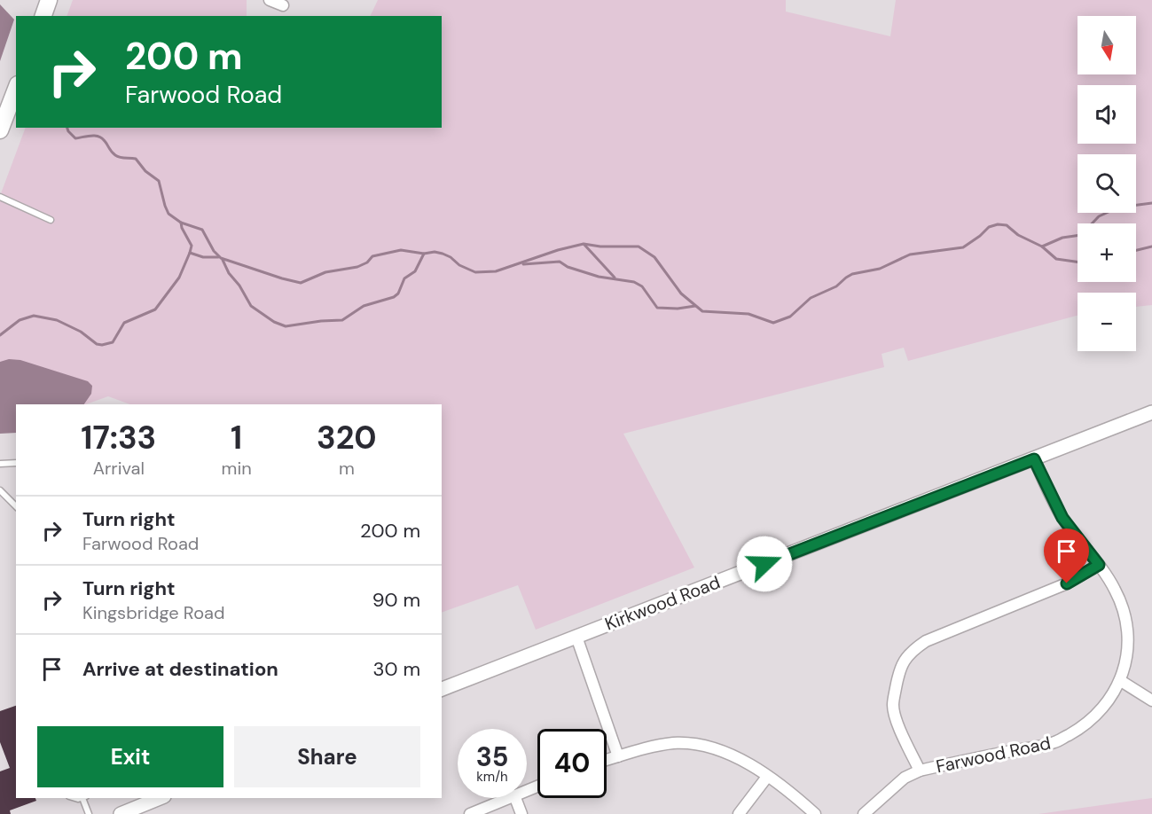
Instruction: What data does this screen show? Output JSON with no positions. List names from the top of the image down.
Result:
{
  "streets": {
    "street": ["Kirkwood Road", "Farwood Road"]
  },
  "crossings": [
    ["Kirkwood Road", "Farwood Road"]
  ],
  "north": "bottom",
  "page": {
    "map_buttons": ["+", "−"],
    "turn": ["200 m", "Farwood Road"],
    "eta": [
      "17:33",
      "Arrival",
      "1",
      "min",
      "320",
      "m"
    ],
    "list": [
      {
        "name": "Turn right",
        "note": "Farwood Road",
        "value": "200 m"
      },
      {
        "name": "Turn right",
        "note": "Kingsbridge Road",
        "value": "90 m"
      },
      {
        "name": "Arrive at destination",
        "value": "30 m"
      }
    ],
    "buttons": ["Exit", "Share"],
    "speed": "35 km/h",
    "limit": "40"
  }
}
